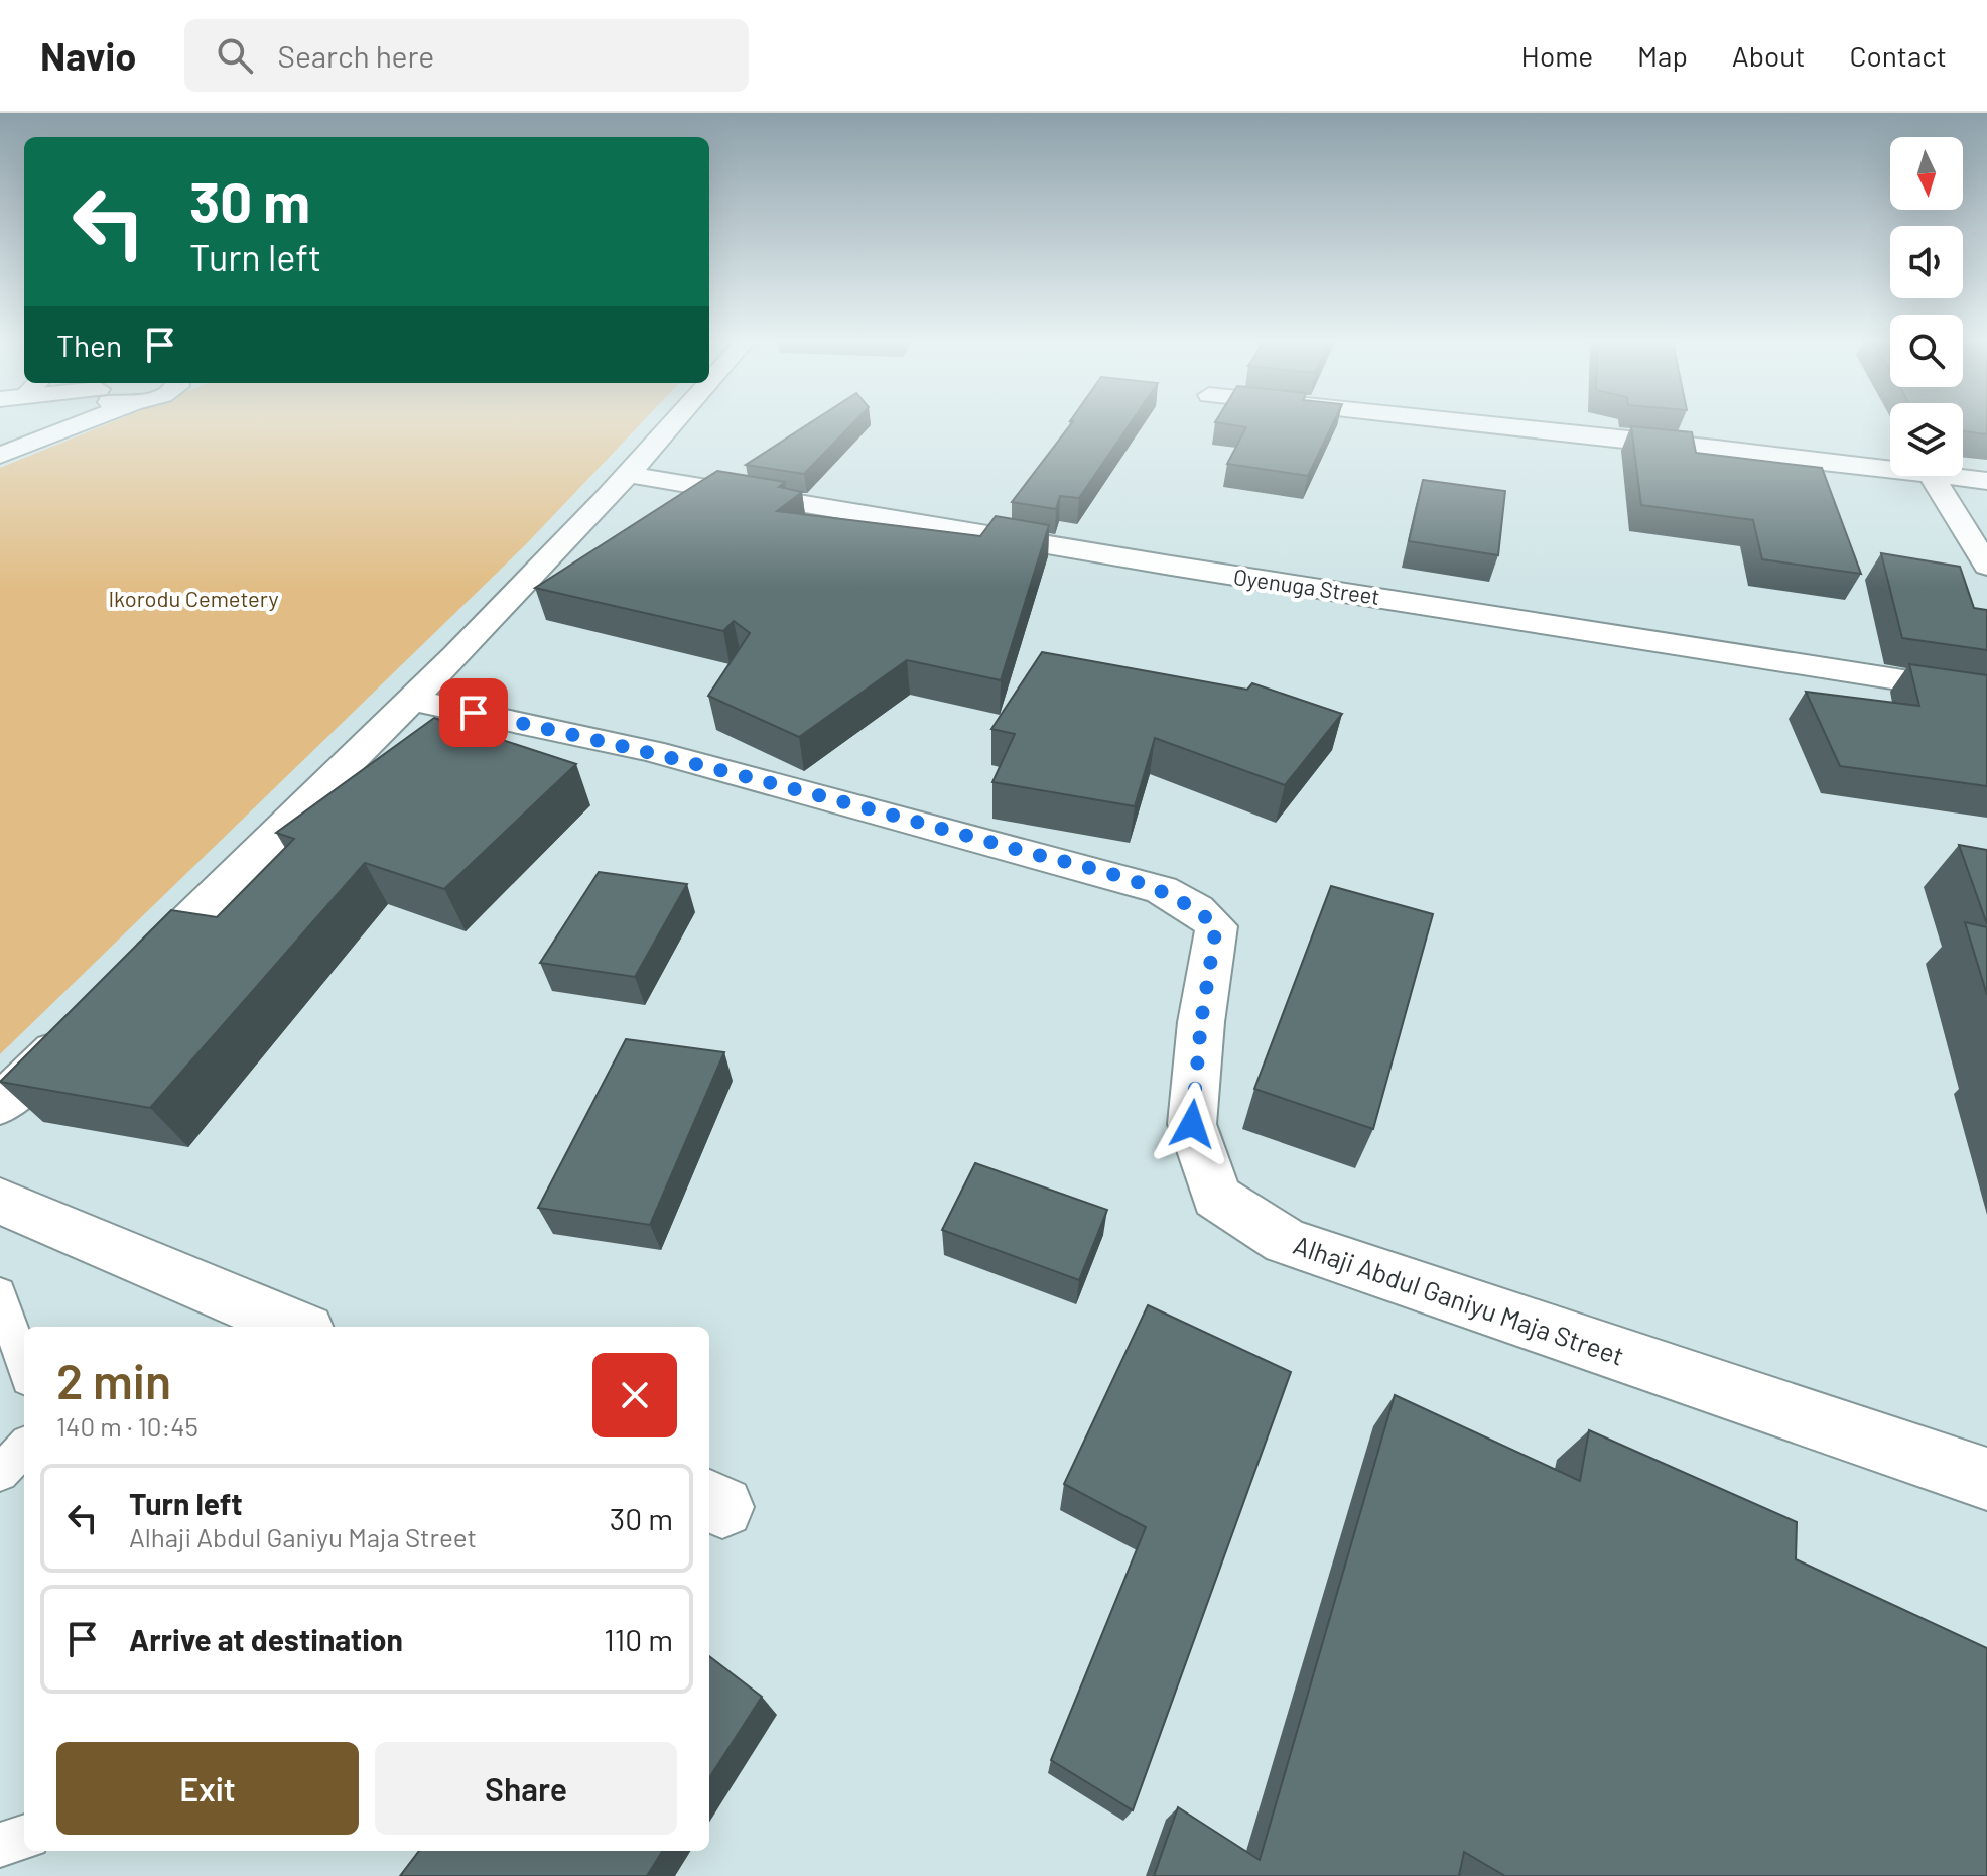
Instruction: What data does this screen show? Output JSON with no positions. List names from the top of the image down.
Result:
{
  "streets": {
    "main road": ["Oyenuga Street", "Alhaji Abdul Ganiyu Maja Street"]
  },
  "parks": ["Ikorodu Cemetery"],
  "north": "bottom",
  "page": {
    "header": "Navio",
    "search": "Search here",
    "nav": [
      "Home",
      "Map",
      "About",
      "Contact"
    ],
    "turn": ["30 m", "Turn left"],
    "then": "Then",
    "heading": ["2 min", "140 m · 10:45"],
    "list": [
      {
        "name": "Turn left",
        "note": "Alhaji Abdul Ganiyu Maja Street",
        "value": "30 m"
      },
      {
        "name": "Arrive at destination",
        "value": "110 m"
      }
    ],
    "buttons": ["Exit", "Share"]
  }
}
